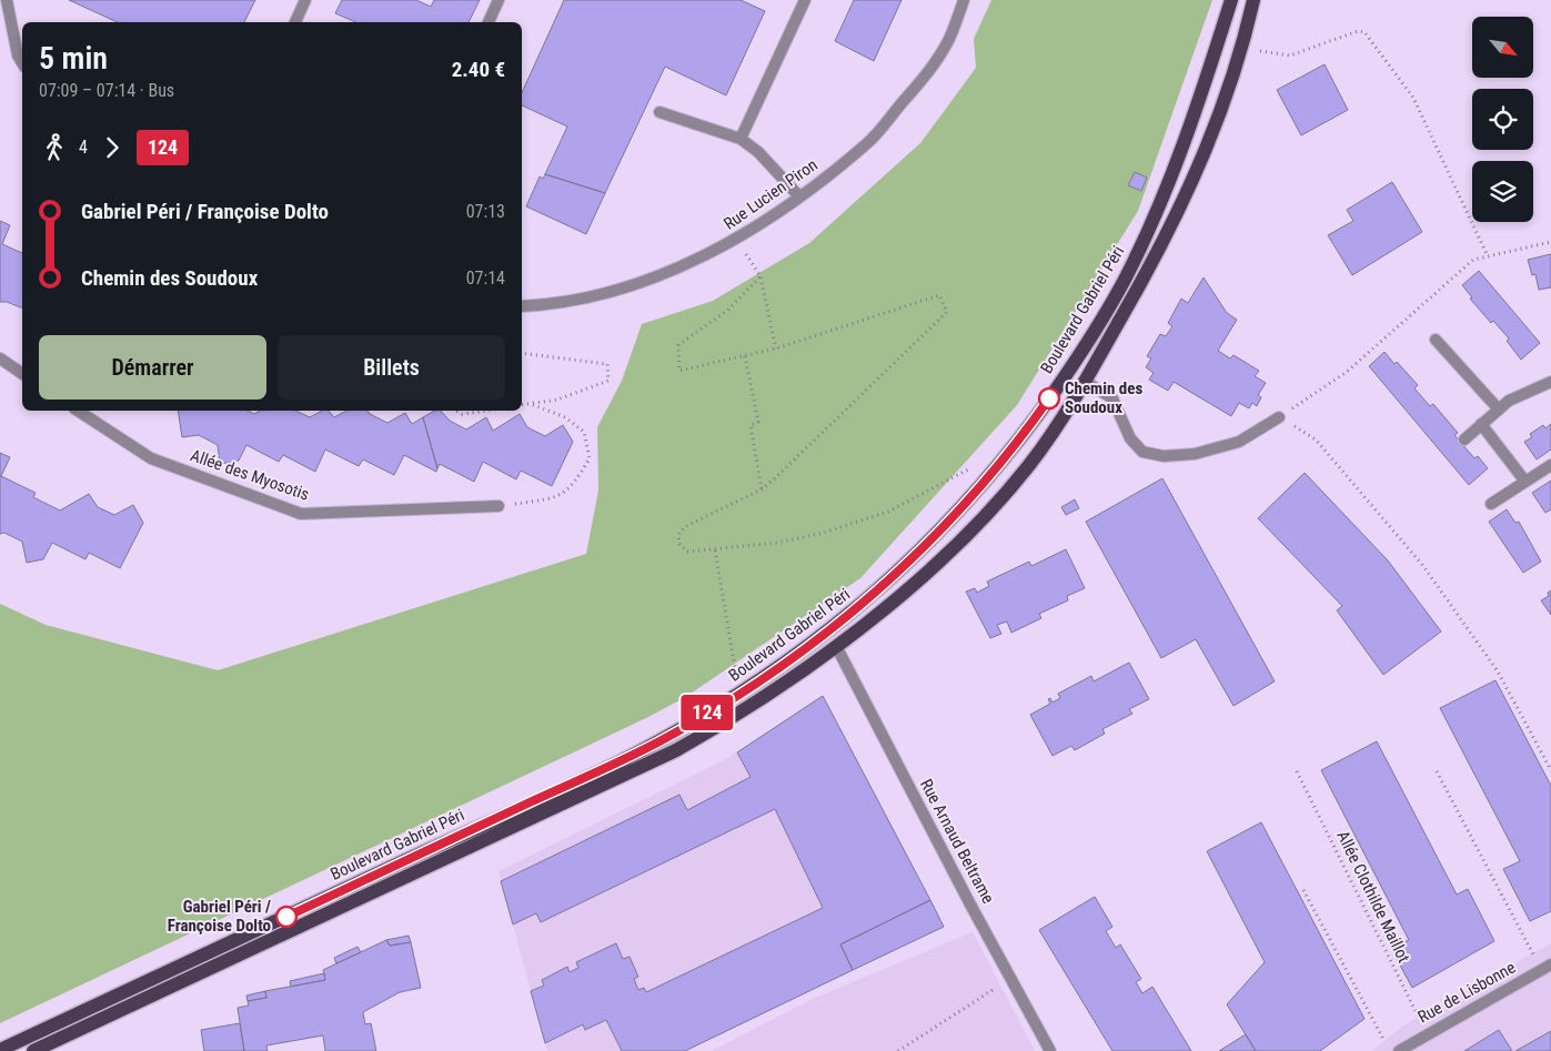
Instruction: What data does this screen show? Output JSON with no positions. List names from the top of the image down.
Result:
{
  "streets": {
    "main road": ["Boulevard Gabriel Péri"],
    "street": [
      "Rue Lucien Piron",
      "Allée des Myosotis",
      "Rue Arnaud Beltrame",
      "Rue de Lisbonne"
    ],
    "path": ["Allée Clothilde Maillot"]
  },
  "crossings": [
    ["Boulevard Gabriel Péri", "Rue Arnaud Beltrame"],
    ["Allée Clothilde Maillot", "Rue de Lisbonne"]
  ],
  "places": ["Chemin des Soudoux", "Gabriel Péri / Françoise Dolto"],
  "lines": ["bus line 124"],
  "north": "bottom right",
  "page": {
    "on_map": "124",
    "heading": ["5 min", "07:09 – 07:14 · Bus", "2.40 €"],
    "legs": ["4", "124"],
    "list": [
      {
        "name": "Gabriel Péri / Françoise Dolto",
        "value": "07:13"
      },
      {
        "name": "Chemin des Soudoux",
        "value": "07:14"
      }
    ],
    "buttons": ["Démarrer", "Billets"]
  }
}
